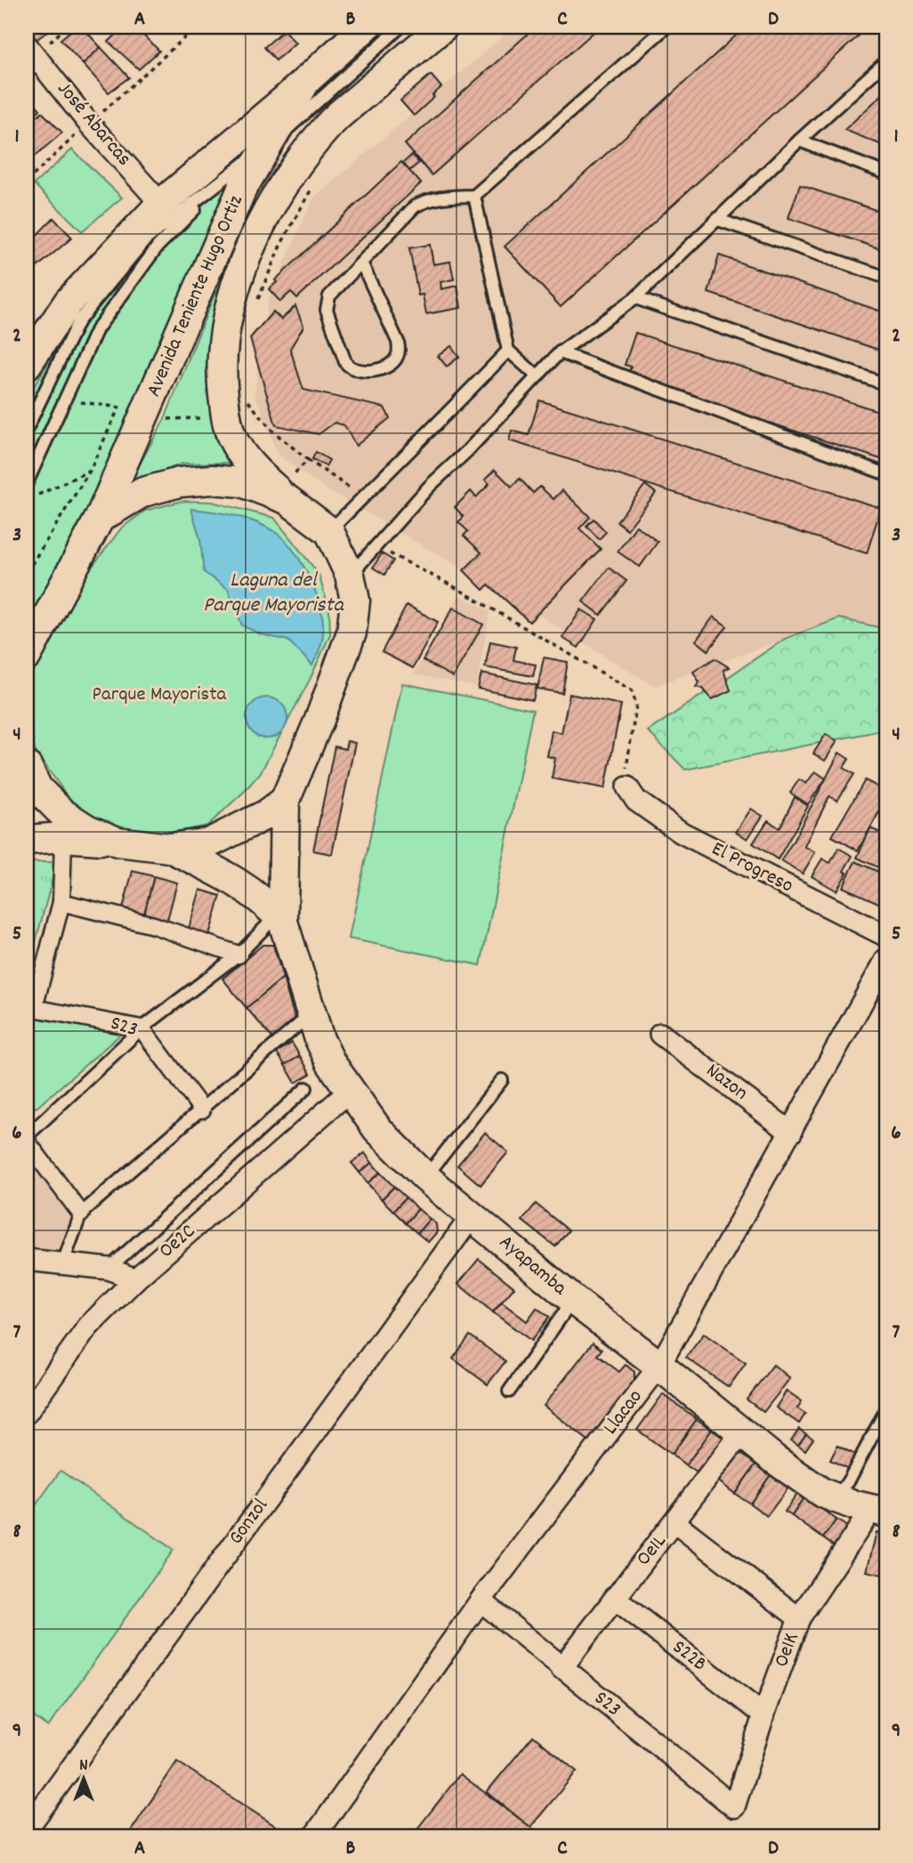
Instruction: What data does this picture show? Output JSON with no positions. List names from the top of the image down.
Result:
{
  "streets": {
    "main road": ["Avenida Teniente Hugo Ortiz", "Ayapamba"],
    "street": [
      "José Abarcas",
      "El Progreso",
      "S23",
      "Nazon",
      "Oe2C",
      "Llacao",
      "Gonzol",
      "Oe1L",
      "Oe1K",
      "S22B"
    ]
  },
  "crossings": [
    ["José Abarcas", "Avenida Teniente Hugo Ortiz"],
    ["S23", "Llacao"],
    ["S23", "Oe1L"],
    ["S23", "Oe1K"],
    ["Nazon", "Llacao"],
    ["Oe2C", "Ayapamba"],
    ["Ayapamba", "Llacao"],
    ["Ayapamba", "Gonzol"],
    ["Ayapamba", "Oe1L"],
    ["Ayapamba", "Oe1K"],
    ["Oe1L", "S22B"],
    ["Oe1K", "S22B"]
  ],
  "water": ["Laguna del Parque Mayorista"],
  "parks": ["Parque Mayorista"],
  "north": "top",
  "grid": {
    "columns": [
      "A",
      "B",
      "C",
      "D"
    ],
    "rows": [
      "1",
      "2",
      "3",
      "4",
      "5",
      "6",
      "7",
      "8",
      "9"
    ]
  }
}
